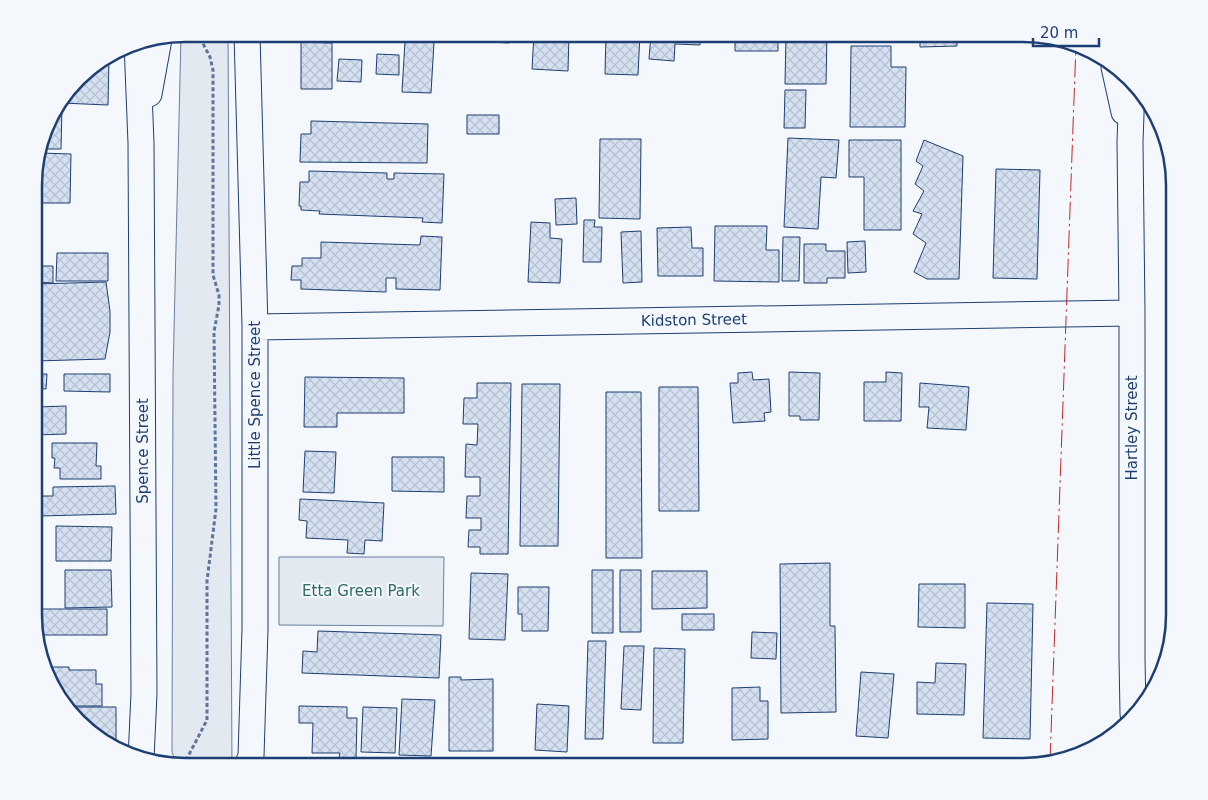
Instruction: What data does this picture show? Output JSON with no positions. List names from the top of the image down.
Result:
{
  "streets": {
    "street": [
      "Kidston Street",
      "Little Spence Street",
      "Hartley Street",
      "Spence Street"
    ]
  },
  "crossings": [
    ["Kidston Street", "Little Spence Street"],
    ["Kidston Street", "Hartley Street"]
  ],
  "parks": ["Etta Green Park"],
  "scale_bar": "20 m"
}
